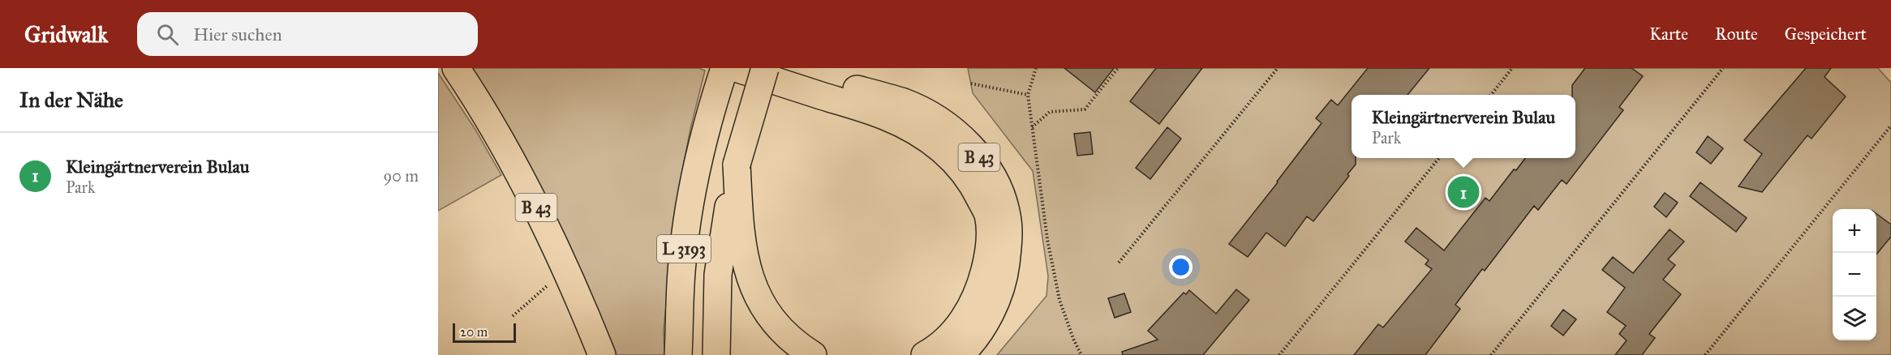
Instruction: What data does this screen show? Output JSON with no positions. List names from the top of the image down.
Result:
{
  "streets": {
    "highway": ["B 43", "L 3193"]
  },
  "scale_bar": "20 m",
  "page": {
    "header": "Gridwalk",
    "search": "Hier suchen",
    "nav": ["Karte", "Route", "Gespeichert"],
    "heading": "In der Nähe",
    "popup": ["Kleingärtnerverein Bulau", "Park"],
    "list": [
      {
        "mark": "1",
        "name": "Kleingärtnerverein Bulau",
        "note": "Park",
        "value": "90 m"
      }
    ],
    "pins": "1",
    "map_buttons": ["+", "−"],
    "scale": "20 m"
  }
}
